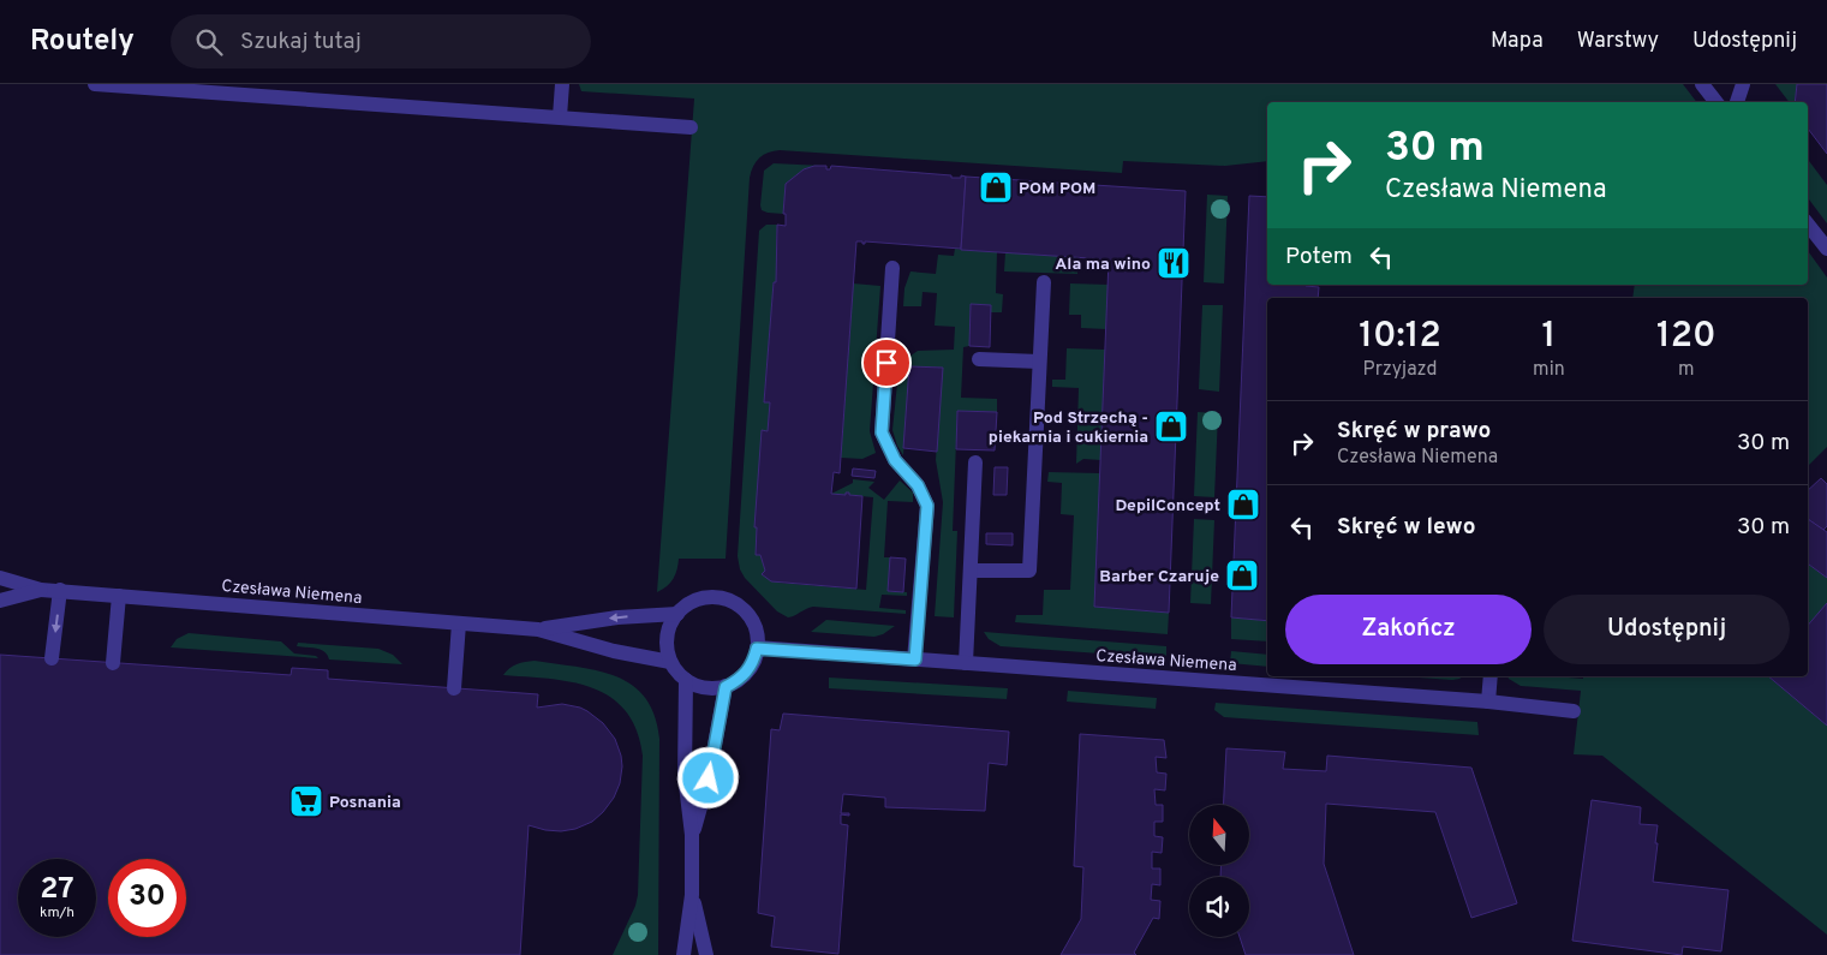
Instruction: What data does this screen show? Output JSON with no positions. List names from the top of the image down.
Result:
{
  "streets": {
    "street": ["Czesława Niemena"]
  },
  "places": {
    "shop": [
      "POM POM",
      "Pod Strzechą - piekarnia i cukiernia",
      "DepilConcept",
      "Barber Czaruje"
    ],
    "restaurant": ["Ala ma wino"],
    "supermarket": ["Posnania"]
  },
  "north": "top",
  "page": {
    "header": "Routely",
    "search": "Szukaj tutaj",
    "nav": ["Mapa", "Warstwy", "Udostępnij"],
    "turn": ["30 m", "Czesława Niemena"],
    "then": "Potem",
    "eta": [
      "10:12",
      "Przyjazd",
      "1",
      "min",
      "120",
      "m"
    ],
    "list": [
      {
        "name": "Skręć w prawo",
        "note": "Czesława Niemena",
        "value": "30 m"
      },
      {
        "name": "Skręć w lewo",
        "value": "30 m"
      }
    ],
    "buttons": ["Zakończ", "Udostępnij"],
    "speed": "27 km/h",
    "limit": "30"
  }
}
